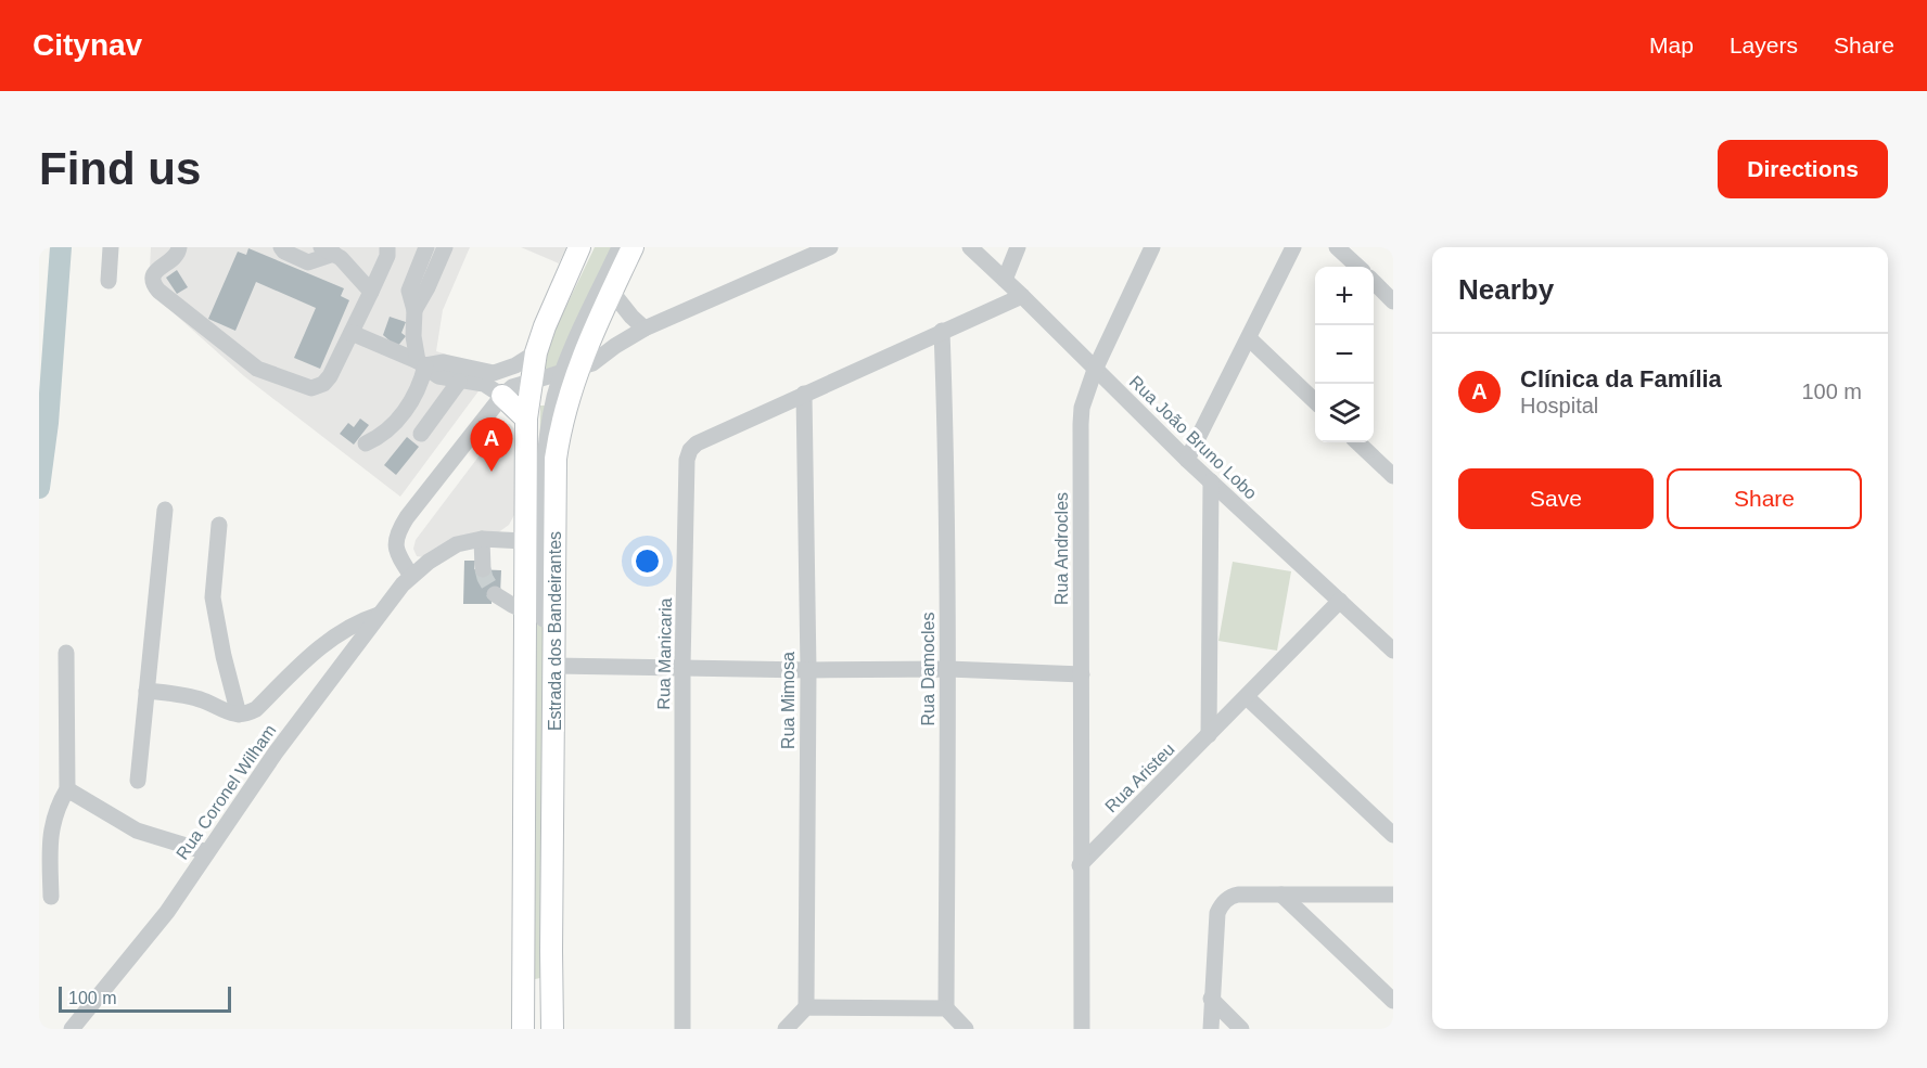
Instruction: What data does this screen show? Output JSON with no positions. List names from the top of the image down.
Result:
{
  "streets": {
    "main road": ["Estrada dos Bandeirantes"],
    "street": [
      "Rua João Bruno Lobo",
      "Rua Androcles",
      "Rua Manicaria",
      "Rua Damocles",
      "Rua Mimosa",
      "Rua Aristeu",
      "Rua Coronel Wilham"
    ]
  },
  "crossings": [
    ["Rua João Bruno Lobo", "Rua Androcles"],
    ["Rua João Bruno Lobo", "Rua Manicaria"],
    ["Rua João Bruno Lobo", "Rua Aristeu"],
    ["Rua Androcles", "Rua Aristeu"],
    ["Estrada dos Bandeirantes", "Rua Coronel Wilham"],
    ["Rua Manicaria", "Rua Damocles"],
    ["Rua Manicaria", "Rua Mimosa"]
  ],
  "scale_bar": "100 m",
  "page": {
    "header": "Citynav",
    "nav": ["Map", "Layers", "Share"],
    "buttons": [
      "Directions",
      ["Save", "Share"]
    ],
    "title": "Find us",
    "heading": "Nearby",
    "map_buttons": ["+", "−"],
    "list": [
      {
        "mark": "A",
        "name": "Clínica da Família",
        "note": "Hospital",
        "value": "100 m"
      }
    ],
    "pins": "A",
    "scale": "100 m"
  }
}
